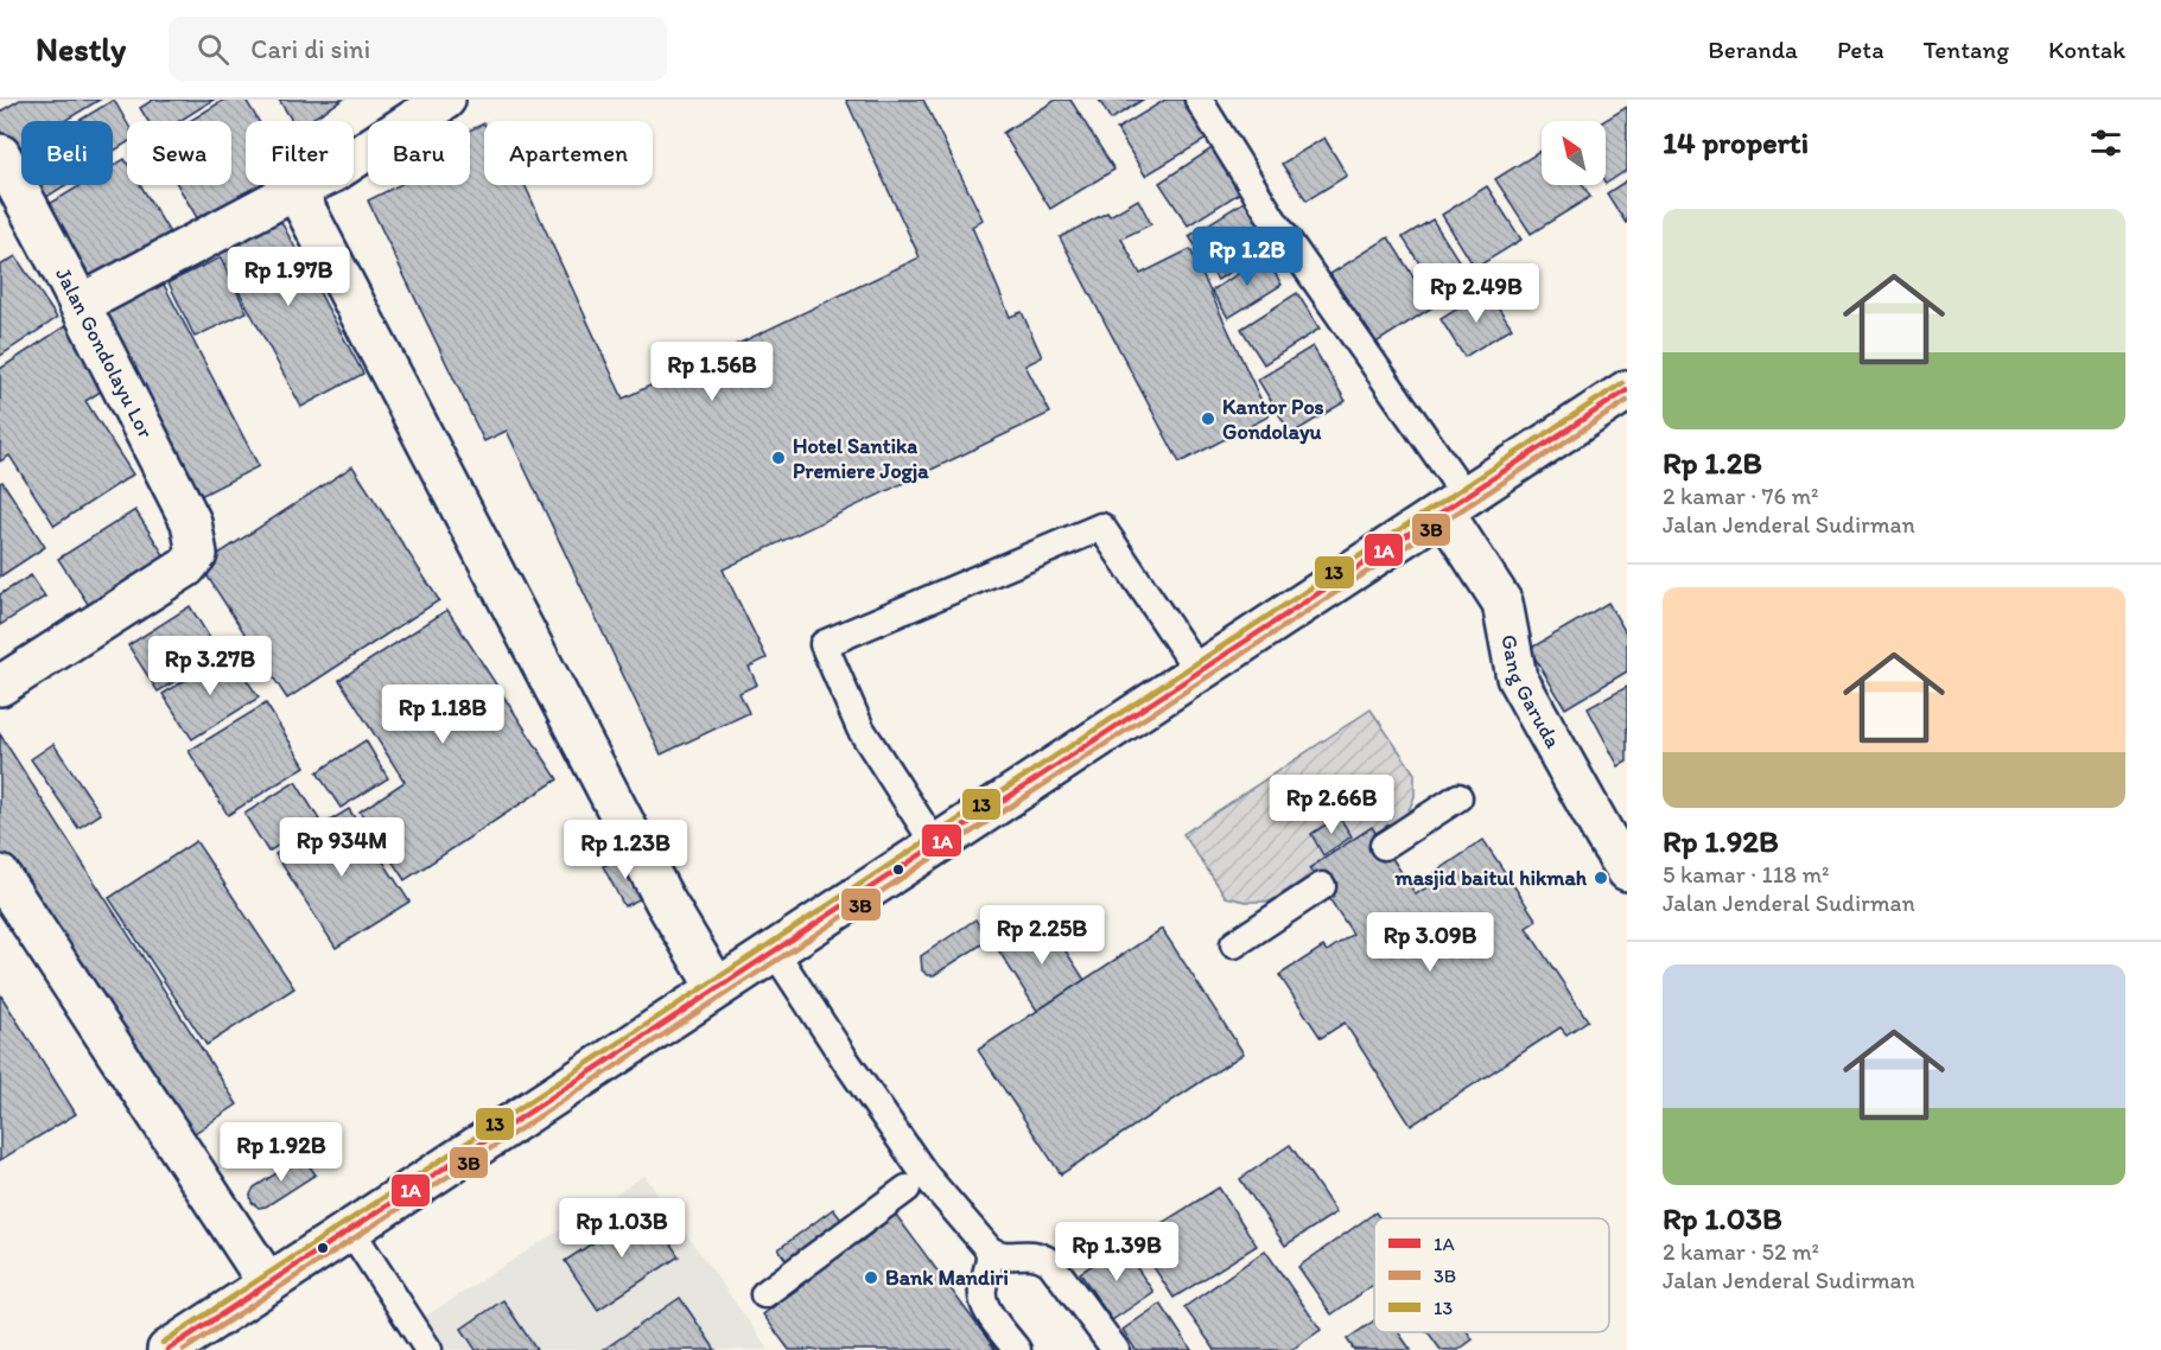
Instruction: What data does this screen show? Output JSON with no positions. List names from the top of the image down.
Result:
{
  "streets": {
    "street": ["Jalan Gondolayu Lor", "Gang Garuda"]
  },
  "places": [
    "Kantor Pos Gondolayu",
    "Hotel Santika Premiere Jogja",
    "masjid baitul hikmah",
    "Bank Mandiri"
  ],
  "lines": ["transit line 13", "transit line 1A", "transit line 3B"],
  "legend": ["1A", "3B", "13"],
  "north": "top left",
  "page": {
    "header": "Nestly",
    "search": "Cari di sini",
    "nav": [
      "Beranda",
      "Peta",
      "Tentang",
      "Kontak"
    ],
    "heading": "14 properti",
    "chip": [
      "Beli",
      "Sewa",
      "Filter",
      "Baru",
      "Apartemen"
    ],
    "list": [
      {
        "name": "Rp 1.2B",
        "note": "2 kamar · 76 m² · Jalan Jenderal Sudirman"
      },
      {
        "name": "Rp 1.92B",
        "note": "5 kamar · 118 m² · Jalan Jenderal Sudirman"
      },
      {
        "name": "Rp 1.03B",
        "note": "2 kamar · 52 m² · Jalan Jenderal Sudirman"
      }
    ],
    "price": [
      "Rp 1.2B",
      "Rp 1.97B",
      "Rp 2.49B",
      "Rp 1.56B",
      "Rp 3.27B",
      "Rp 1.18B",
      "Rp 2.66B",
      "Rp 934M",
      "Rp 1.23B",
      "Rp 2.25B",
      "Rp 3.09B",
      "Rp 1.92B",
      "Rp 1.03B",
      "Rp 1.39B"
    ]
  }
}
